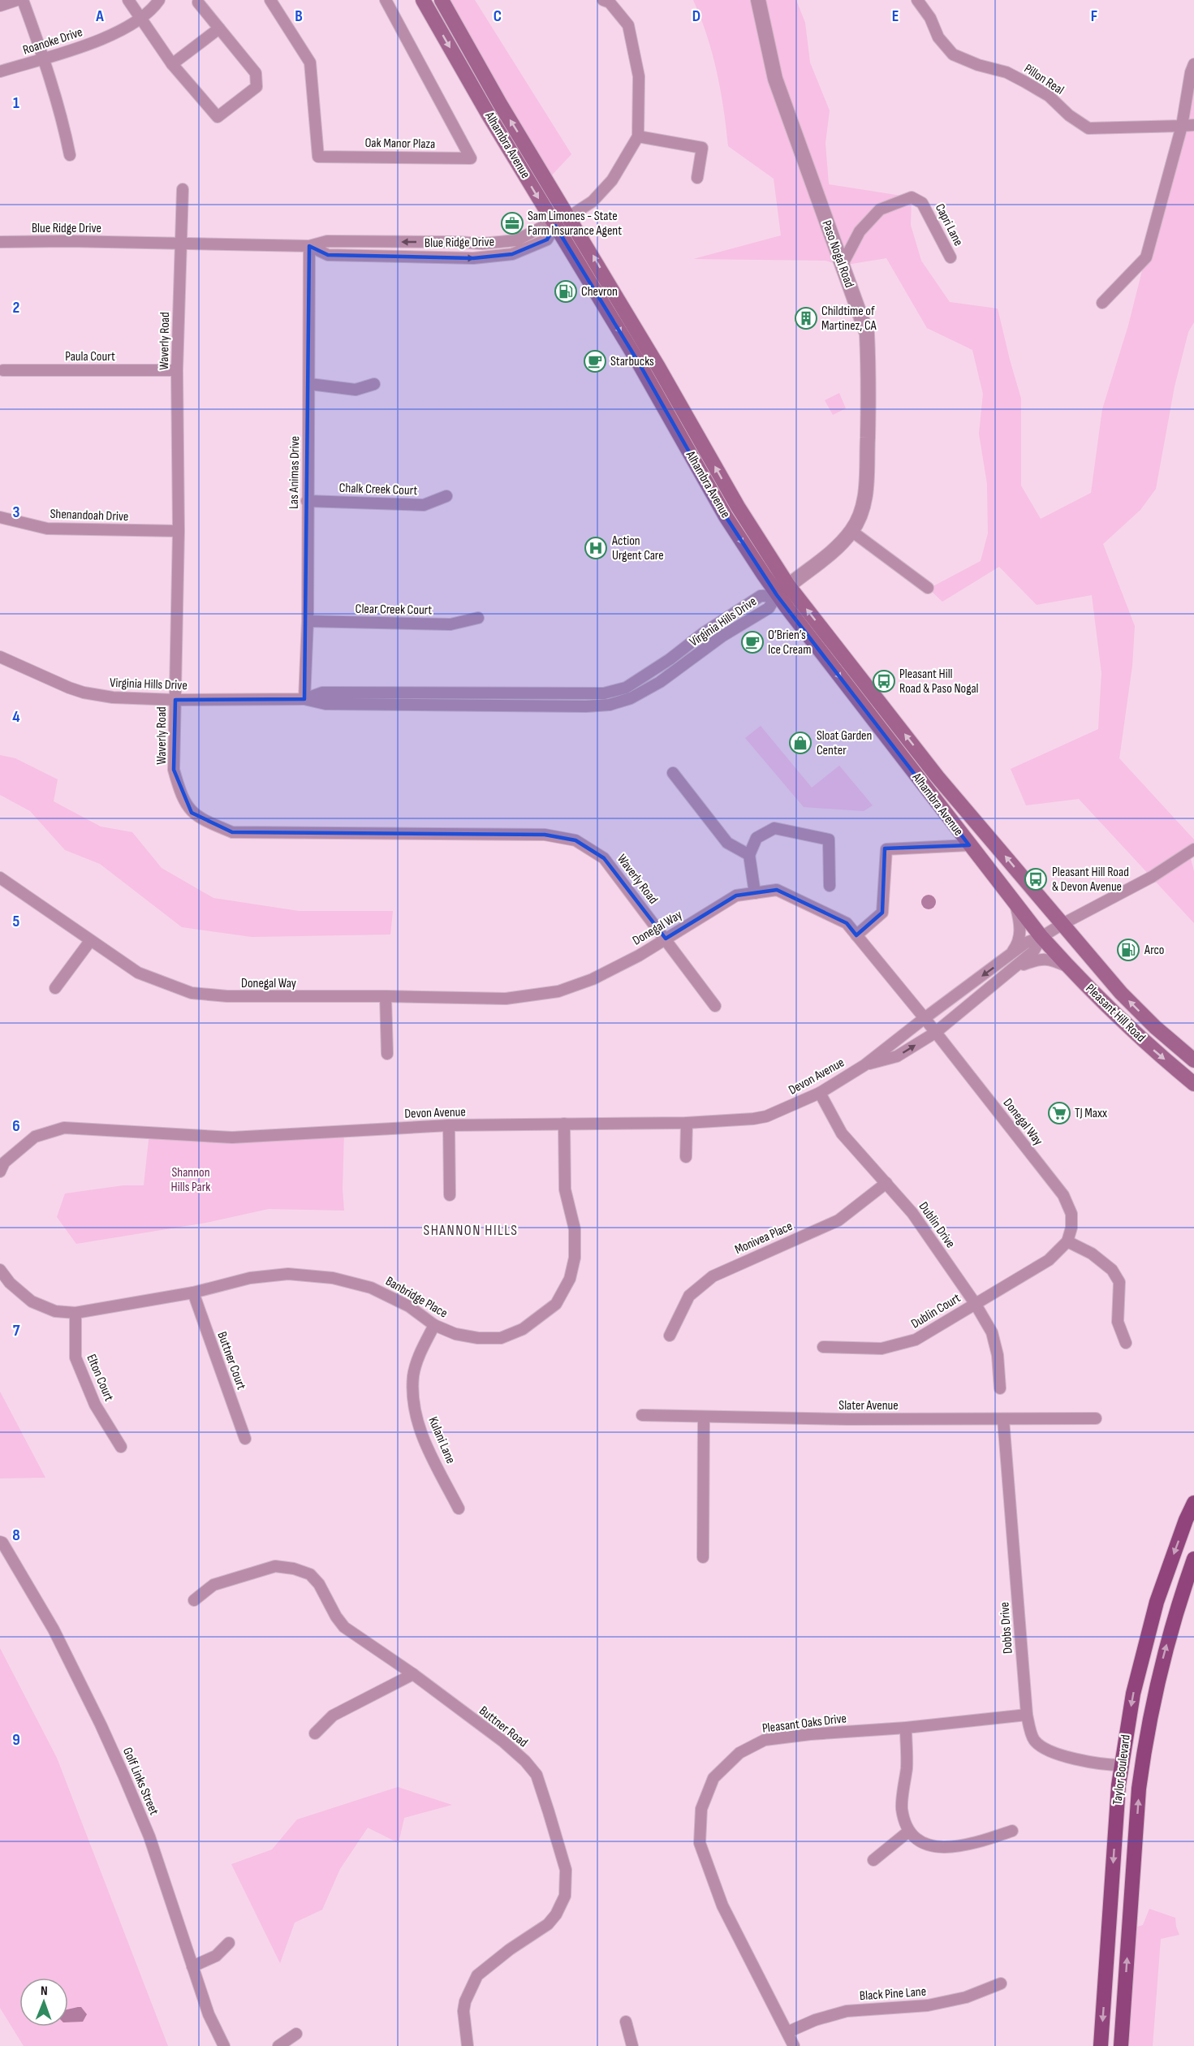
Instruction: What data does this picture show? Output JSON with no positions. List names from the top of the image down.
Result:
{
  "streets": {
    "main road": ["Alhambra Avenue", "Pleasant Hill Road", "Taylor Boulevard"],
    "street": [
      "Roanoke Drive",
      "Pillon Real",
      "Oak Manor Plaza",
      "Capri Lane",
      "Blue Ridge Drive",
      "Paso Nogal Road",
      "Waverly Road",
      "Paula Court",
      "Las Animas Drive",
      "Chalk Creek Court",
      "Shenandoah Drive",
      "Clear Creek Court",
      "Virginia Hills Drive",
      "Donegal Way",
      "Devon Avenue",
      "Dublin Drive",
      "Monivea Place",
      "Banbridge Place",
      "Dublin Court",
      "Buttner Court",
      "Elton Court",
      "Slater Avenue",
      "Kulani Lane",
      "Dobbs Drive",
      "Pleasant Oaks Drive",
      "Buttner Road",
      "Golf Links Street",
      "Black Pine Lane"
    ]
  },
  "crossings": [
    ["Alhambra Avenue", "Blue Ridge Drive"],
    ["Alhambra Avenue", "Paso Nogal Road"],
    ["Alhambra Avenue", "Virginia Hills Drive"],
    ["Alhambra Avenue", "Pleasant Hill Road"],
    ["Alhambra Avenue", "Devon Avenue"],
    ["Capri Lane", "Paso Nogal Road"],
    ["Blue Ridge Drive", "Waverly Road"],
    ["Blue Ridge Drive", "Las Animas Drive"],
    ["Paso Nogal Road", "Virginia Hills Drive"],
    ["Waverly Road", "Paula Court"],
    ["Waverly Road", "Shenandoah Drive"],
    ["Waverly Road", "Virginia Hills Drive"],
    ["Waverly Road", "Donegal Way"],
    ["Las Animas Drive", "Chalk Creek Court"],
    ["Las Animas Drive", "Clear Creek Court"],
    ["Las Animas Drive", "Virginia Hills Drive"],
    ["Donegal Way", "Devon Avenue"],
    ["Pleasant Hill Road", "Devon Avenue"],
    ["Devon Avenue", "Dublin Drive"],
    ["Devon Avenue", "Banbridge Place"],
    ["Dublin Drive", "Monivea Place"],
    ["Dublin Drive", "Dublin Court"],
    ["Banbridge Place", "Buttner Court"],
    ["Banbridge Place", "Elton Court"],
    ["Banbridge Place", "Kulani Lane"],
    ["Slater Avenue", "Dobbs Drive"],
    ["Dobbs Drive", "Pleasant Oaks Drive"],
    ["Dobbs Drive", "Taylor Boulevard"],
    ["Pleasant Oaks Drive", "Black Pine Lane"]
  ],
  "districts": ["SHANNON HILLS"],
  "parks": ["Shannon Hills Park"],
  "places": {
    "office": ["Sam Limones - State Farm Insurance Agent"],
    "fuel station": ["Chevron", "Arco"],
    "building": ["Childtime of Martinez, CA"],
    "cafe": ["Starbucks", "O’Brien’s Ice Cream"],
    "hospital": ["Action Urgent Care"],
    "bus stop": ["Pleasant Hill Road & Paso Nogal", "Pleasant Hill Road & Devon Avenue"],
    "shop": ["Sloat Garden Center"],
    "supermarket": ["TJ Maxx"]
  },
  "north": "top",
  "grid": {
    "columns": [
      "A",
      "B",
      "C",
      "D",
      "E",
      "F"
    ],
    "rows": [
      "1",
      "2",
      "3",
      "4",
      "5",
      "6",
      "7",
      "8",
      "9"
    ]
  }
}
